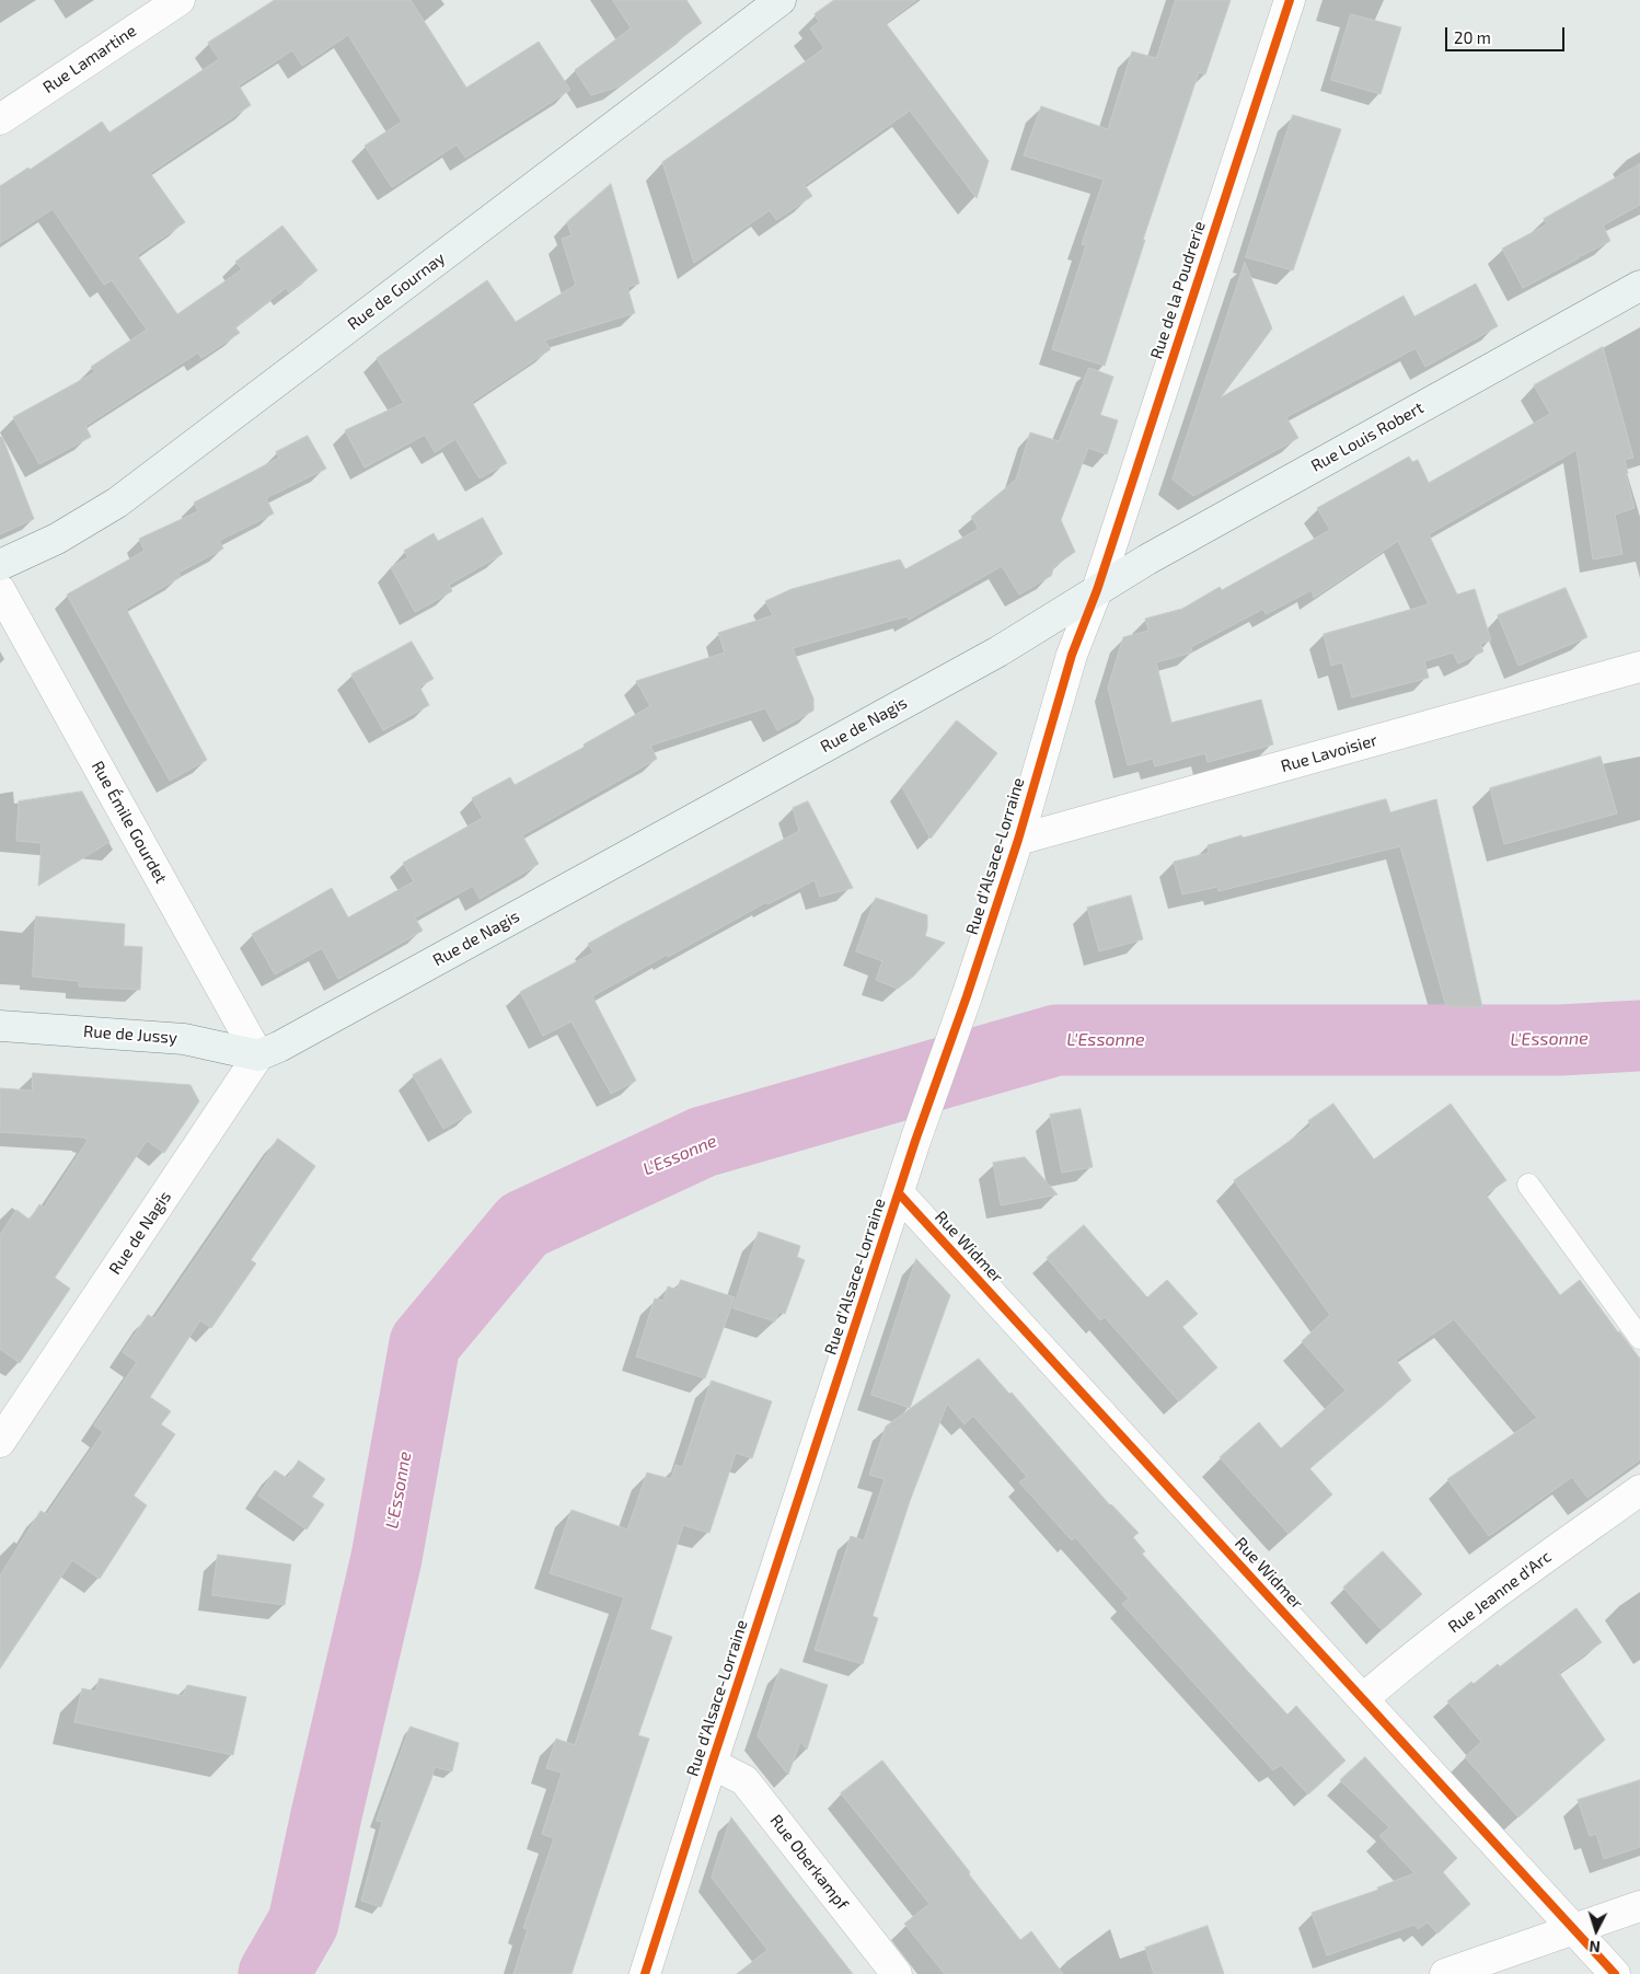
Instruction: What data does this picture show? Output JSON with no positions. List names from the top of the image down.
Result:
{
  "streets": {
    "street": [
      "Rue Lamartine",
      "Rue de la Poudrerie",
      "Rue de Gournay",
      "Rue Louis Robert",
      "Rue de Nagis",
      "Rue Lavoisier",
      "Rue Émile Gourdet",
      "Rue d'Alsace-Lorraine",
      "Rue de Jussy",
      "Rue Widmer",
      "Rue Jeanne d'Arc",
      "Rue Oberkampf"
    ]
  },
  "crossings": [
    ["Rue de la Poudrerie", "Rue Louis Robert"],
    ["Rue de la Poudrerie", "Rue de Nagis"],
    ["Rue de la Poudrerie", "Rue d'Alsace-Lorraine"],
    ["Rue Louis Robert", "Rue de Nagis"],
    ["Rue Louis Robert", "Rue d'Alsace-Lorraine"],
    ["Rue de Nagis", "Rue Émile Gourdet"],
    ["Rue de Nagis", "Rue d'Alsace-Lorraine"],
    ["Rue de Nagis", "Rue de Jussy"],
    ["Rue Lavoisier", "Rue d'Alsace-Lorraine"],
    ["Rue Émile Gourdet", "Rue de Jussy"],
    ["Rue d'Alsace-Lorraine", "Rue Widmer"],
    ["Rue d'Alsace-Lorraine", "Rue Oberkampf"],
    ["Rue Widmer", "Rue Jeanne d'Arc"]
  ],
  "water": ["L'Essonne"],
  "scale_bar": "20 m",
  "north": "bottom"
}
